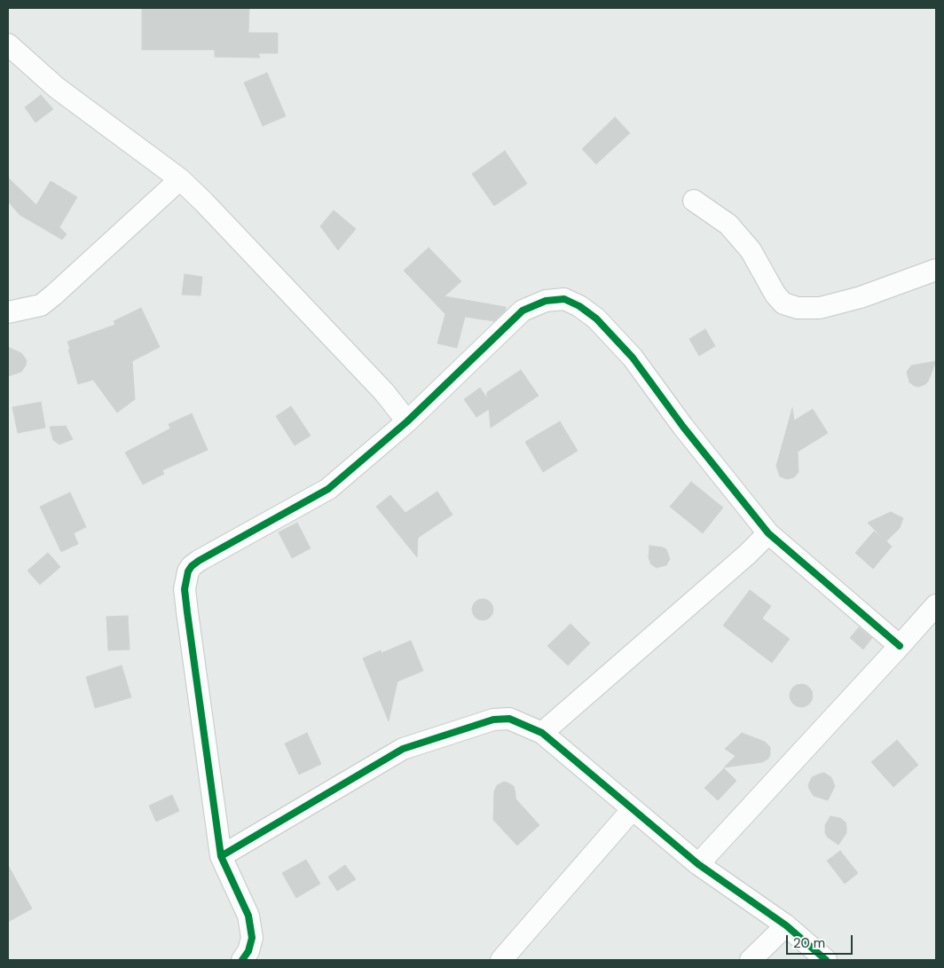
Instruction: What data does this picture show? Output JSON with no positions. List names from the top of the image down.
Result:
{
  "scale_bar": "20 m"
}
